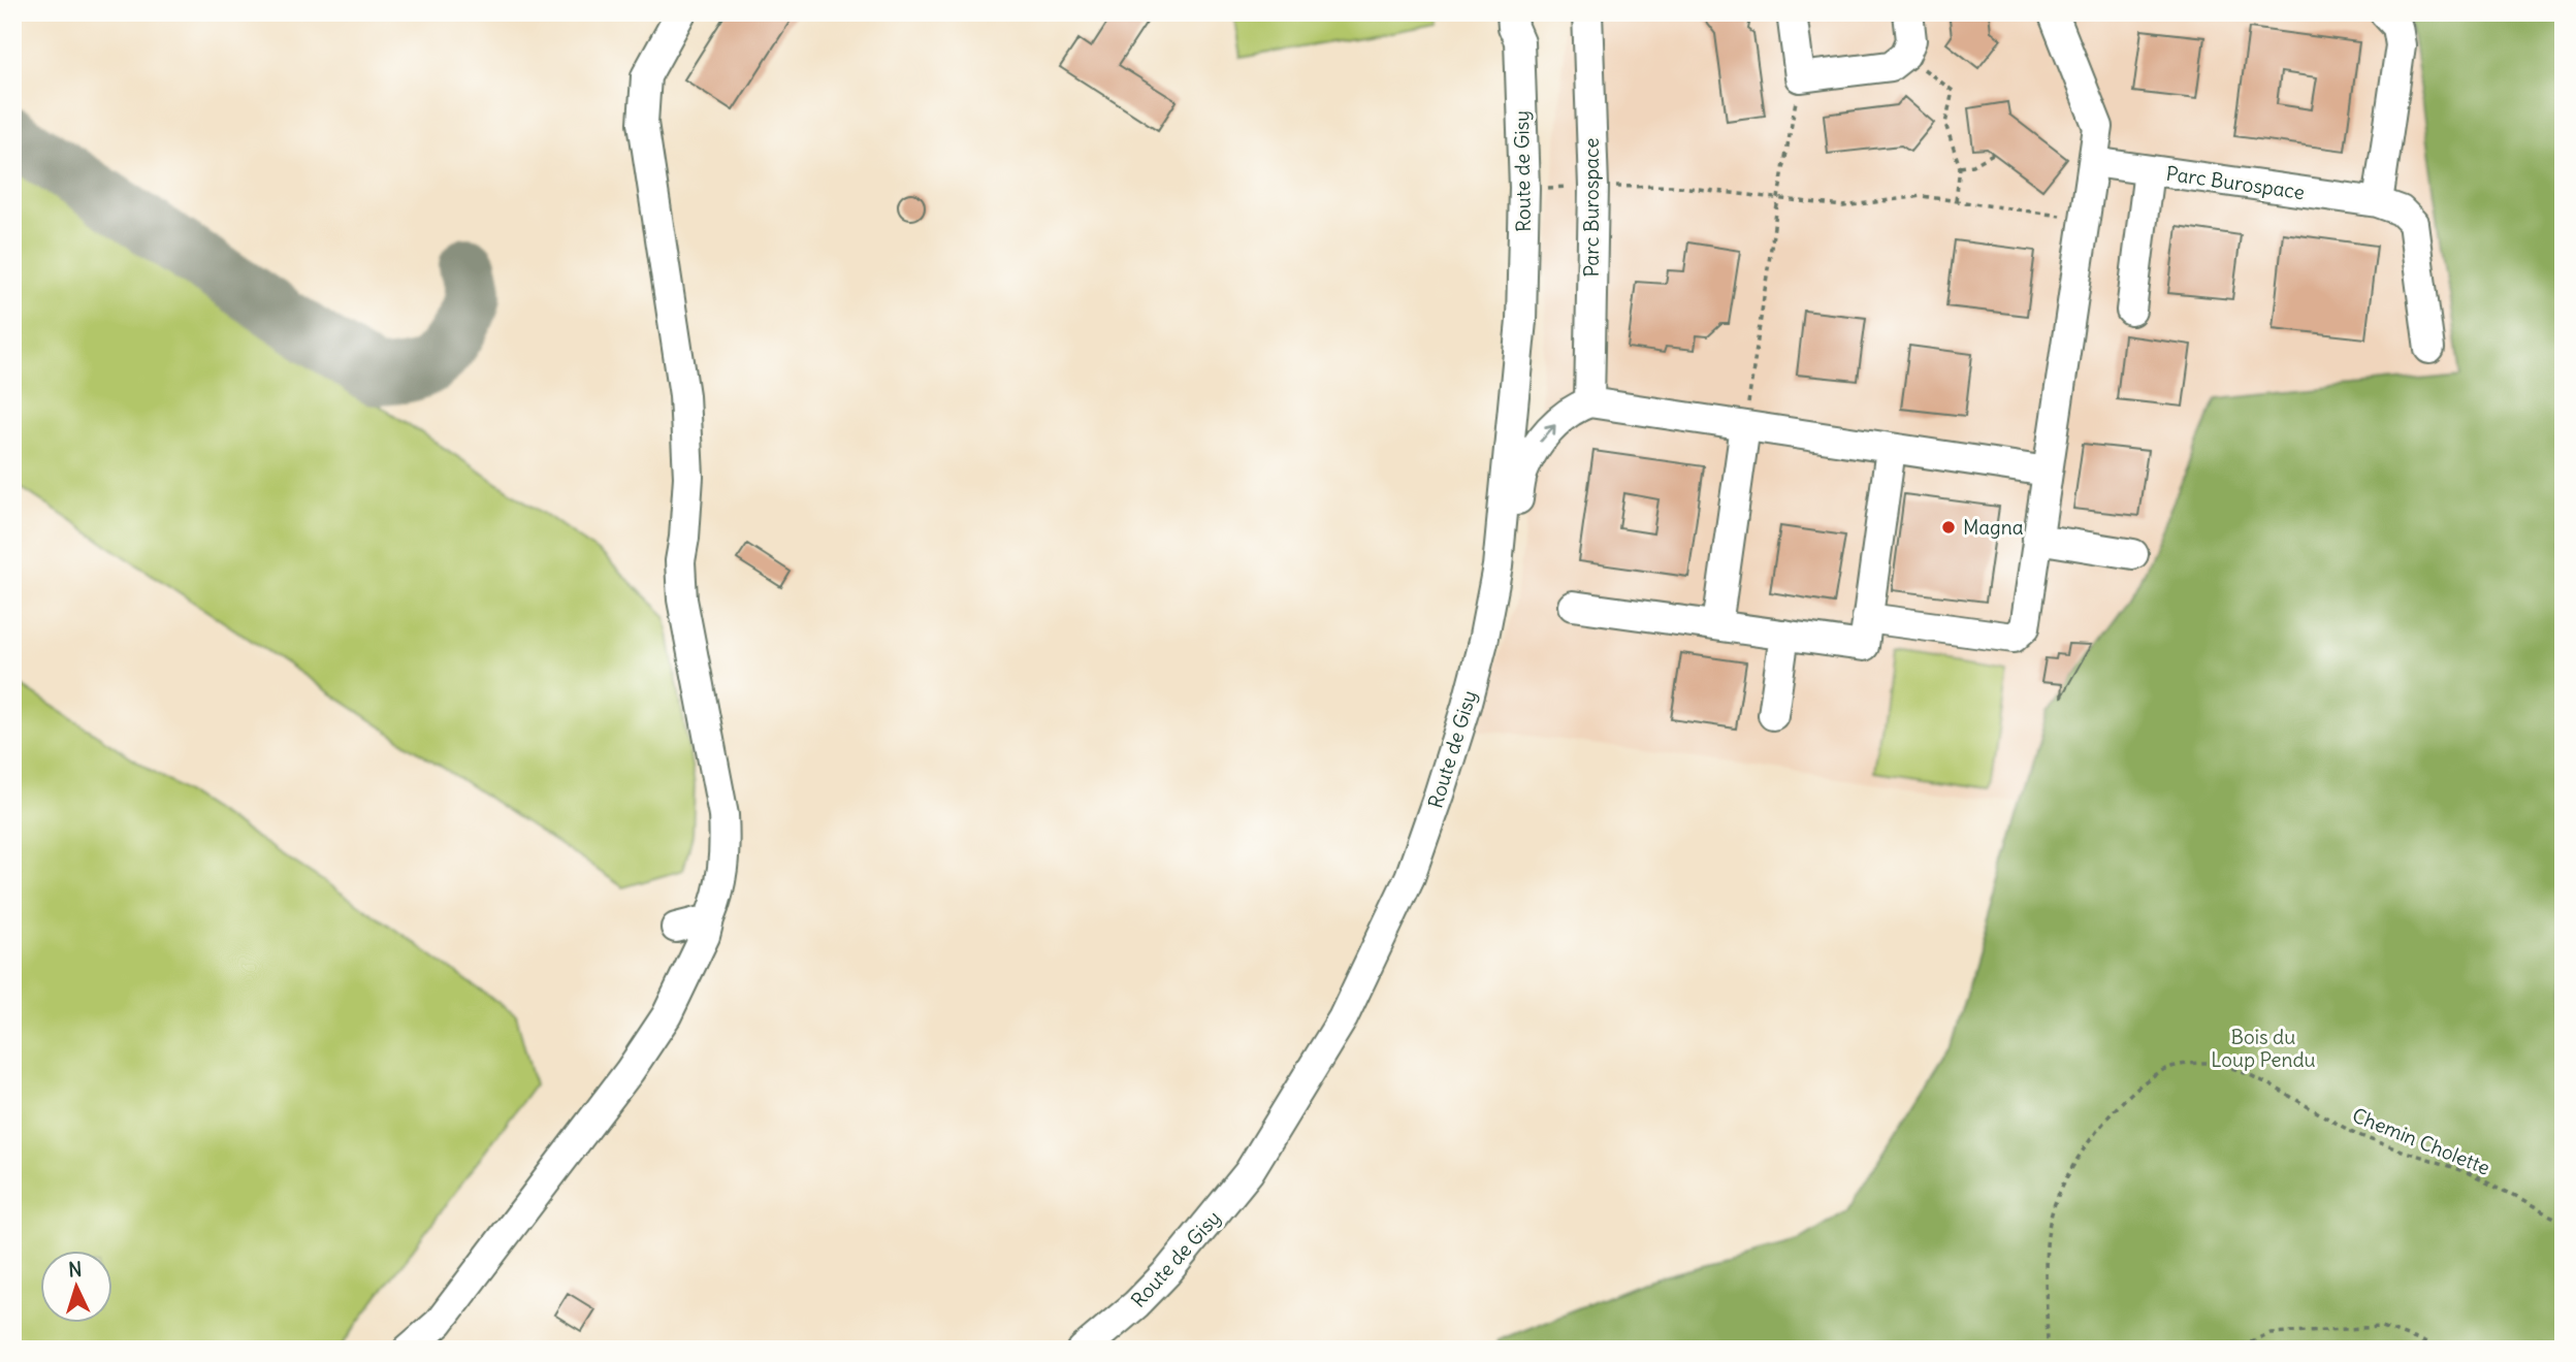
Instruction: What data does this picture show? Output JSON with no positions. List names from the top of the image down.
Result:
{
  "streets": {
    "street": ["Route de Gisy", "Parc Burospace"],
    "path": ["Chemin Cholette"]
  },
  "parks": ["Bois du Loup Pendu"],
  "places": ["Magna"],
  "north": "top"
}
